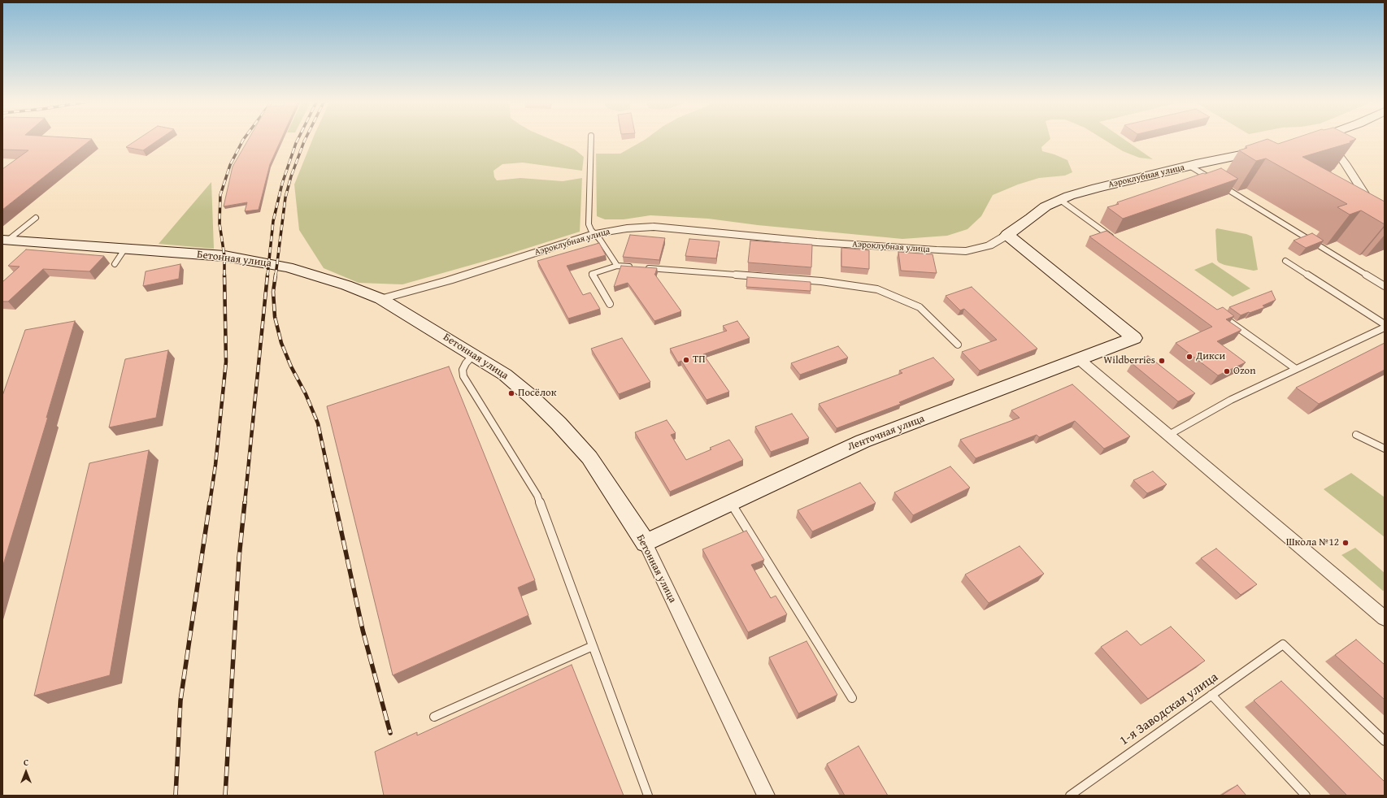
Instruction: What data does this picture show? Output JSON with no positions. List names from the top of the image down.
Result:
{
  "streets": {
    "street": ["Аэроклубная улица", "Бетонная улица", "Ленточная улица"],
    "lane": ["1-я Заводская улица"]
  },
  "crossings": [
    ["Аэроклубная улица", "Бетонная улица"],
    ["Аэроклубная улица", "Ленточная улица"],
    ["Бетонная улица", "Ленточная улица"]
  ],
  "places": [
    "Дикси",
    "ТП",
    "Wildberries",
    "Ozon",
    "Посёлок",
    "Школа №12"
  ],
  "north": "top"
}
